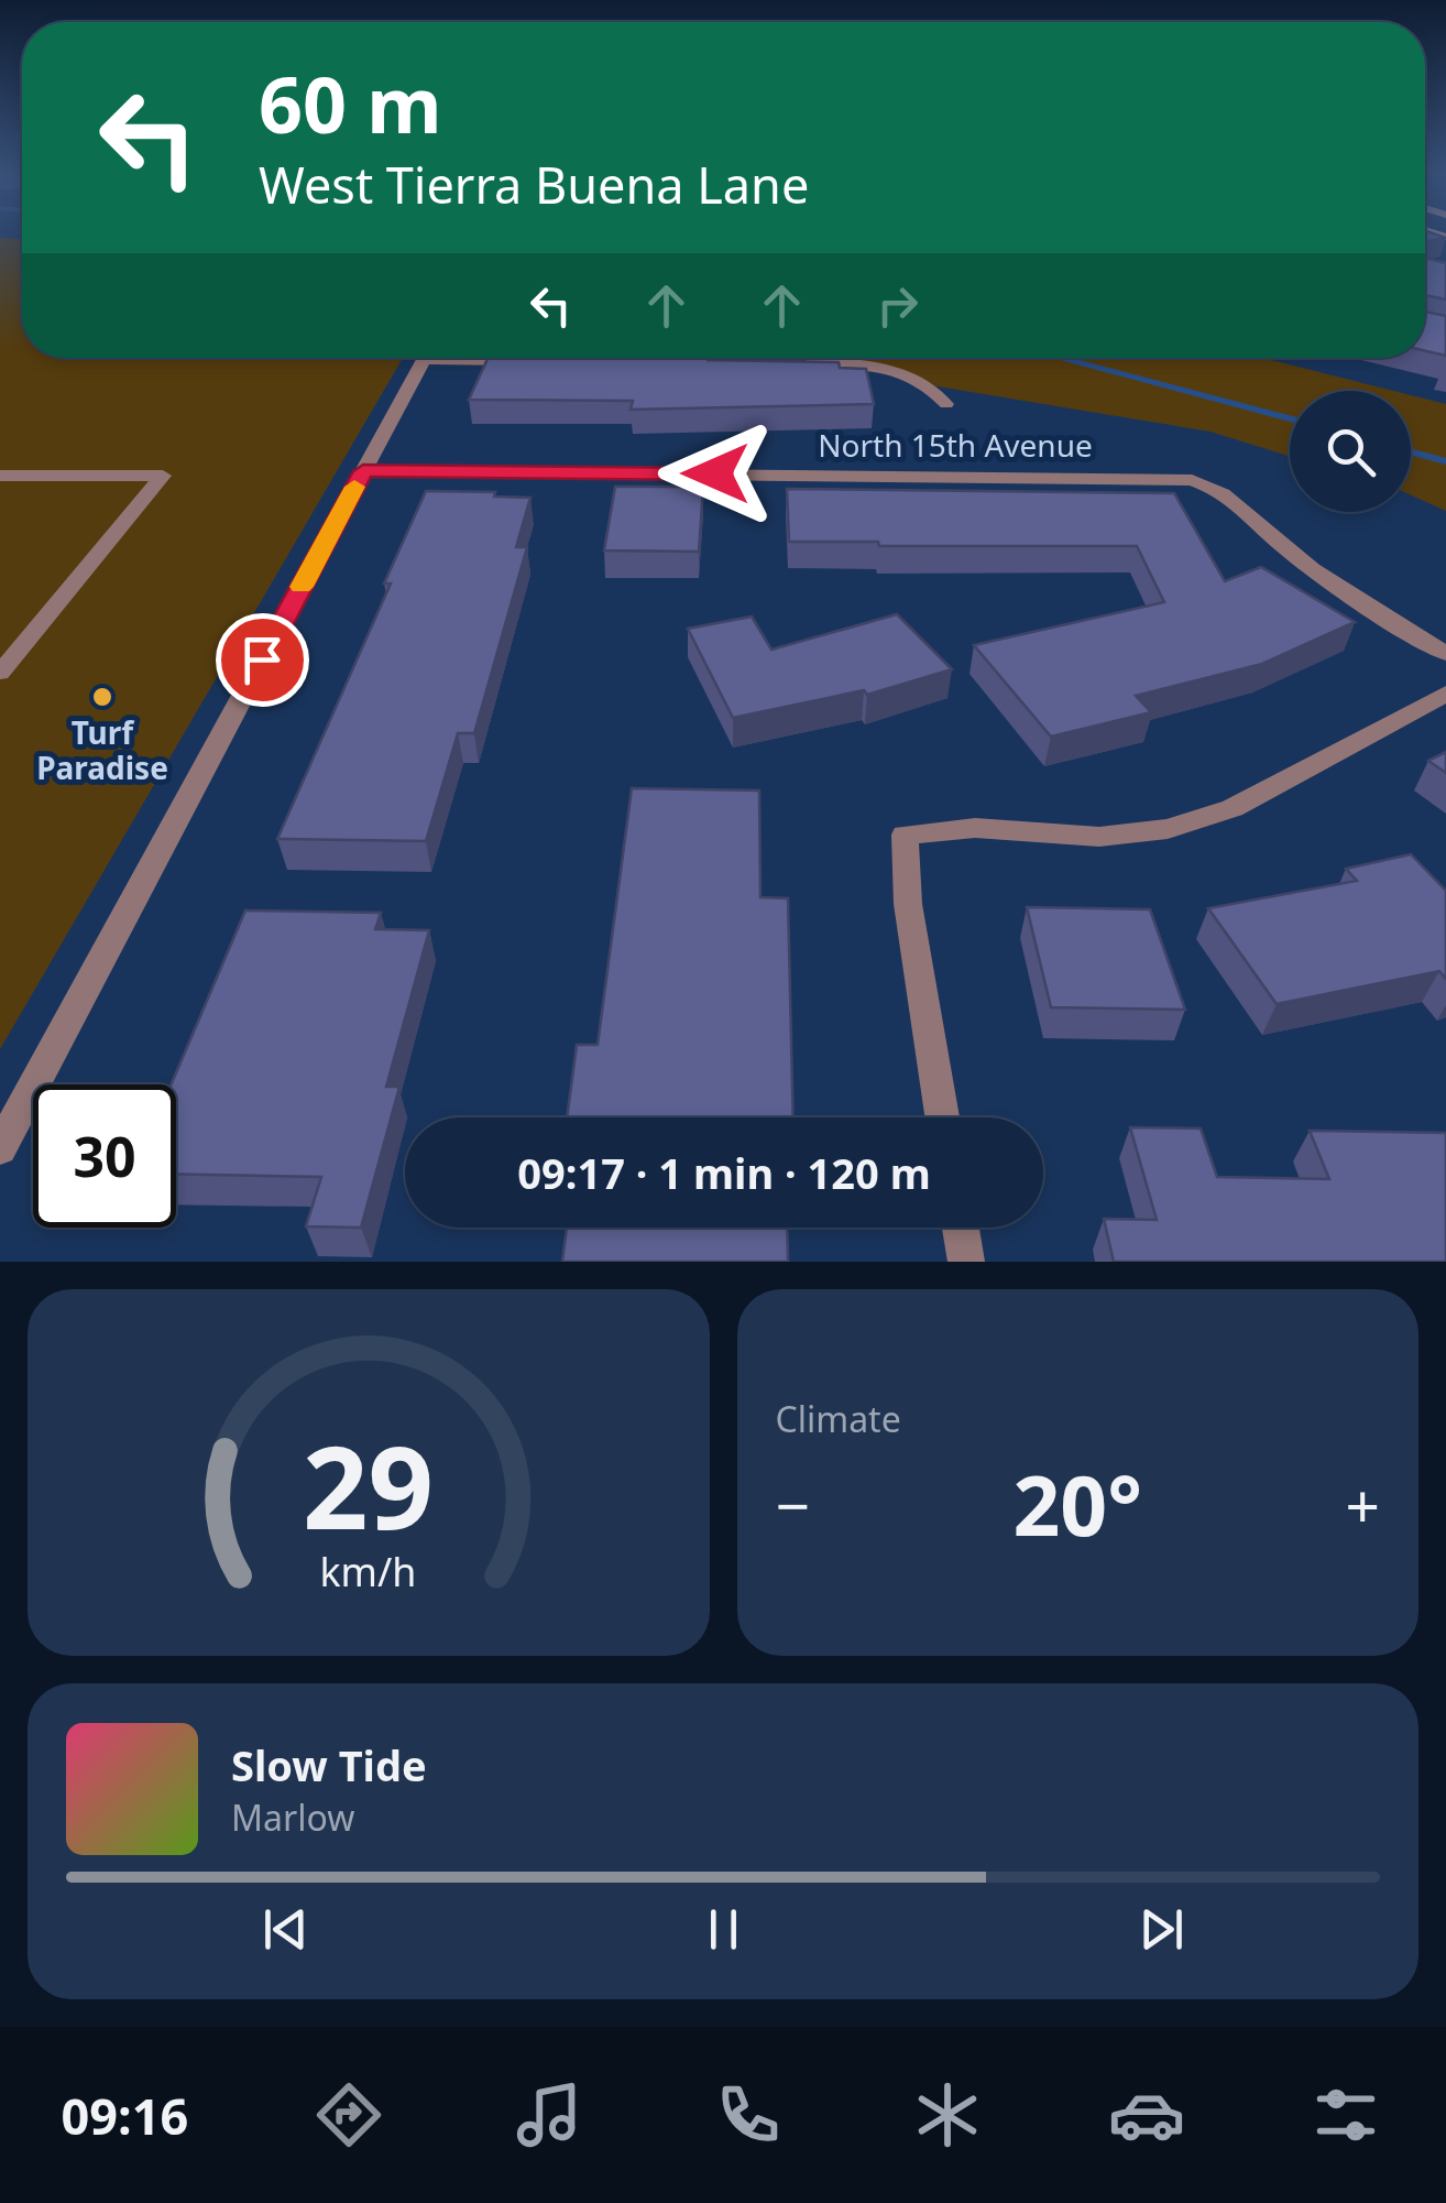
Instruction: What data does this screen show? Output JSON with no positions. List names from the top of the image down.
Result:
{
  "streets": {
    "street": ["North 15th Avenue"]
  },
  "places": ["Turf Paradise"],
  "page": {
    "turn": ["60 m", "West Tierra Buena Lane"],
    "limit": "30",
    "trip": "09:17 · 1 min · 120 m",
    "tile": "Climate",
    "heat": ["−", "20°", "+"],
    "song": ["Slow Tide", "Marlow"],
    "tabs": "09:16",
    "gauge": ["29", "km/h"]
  }
}
